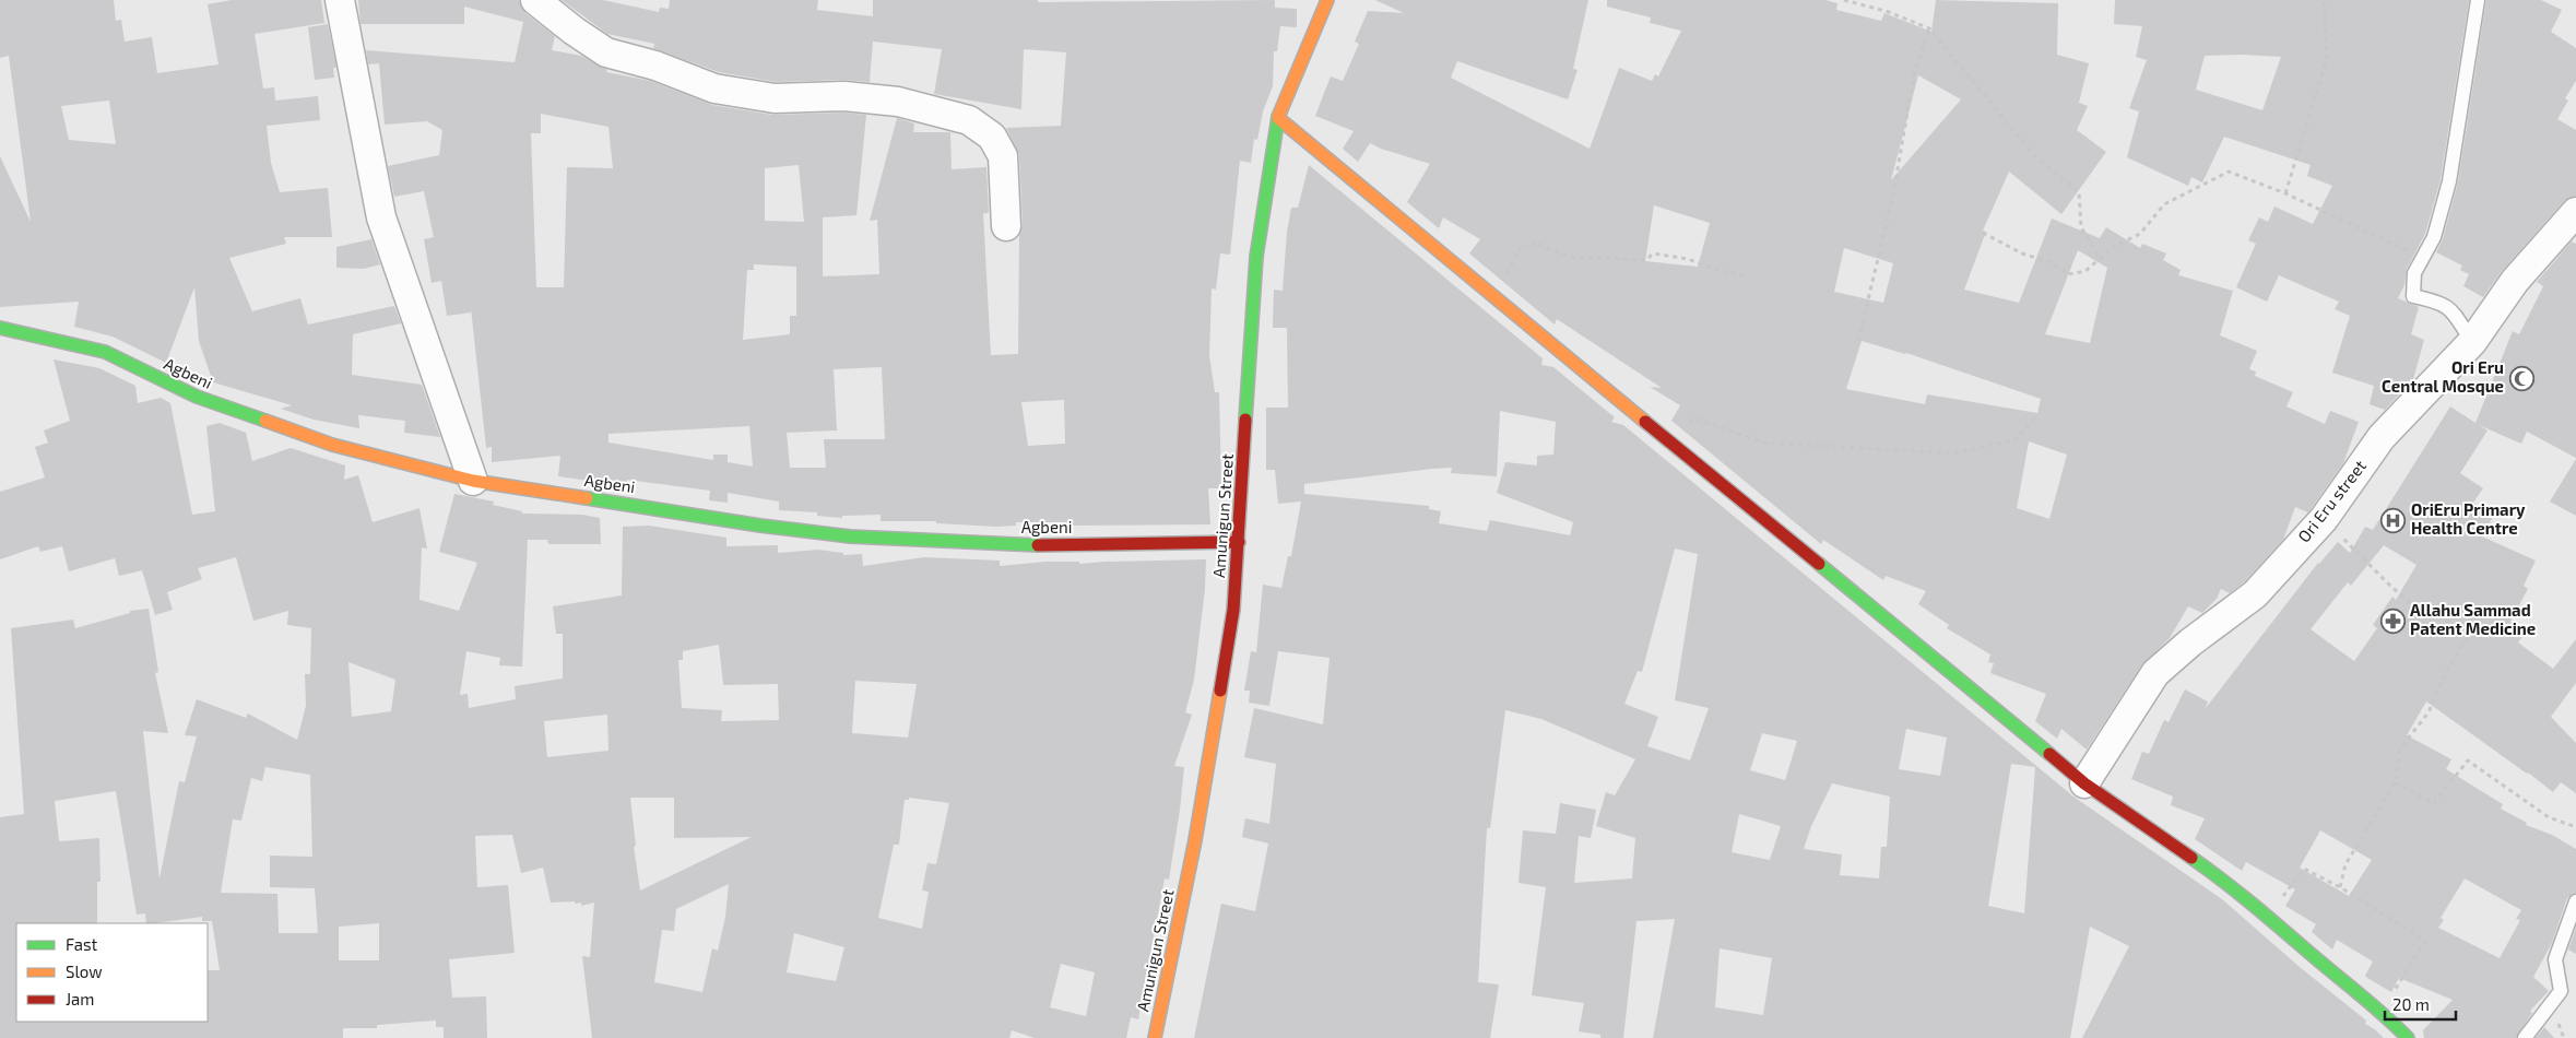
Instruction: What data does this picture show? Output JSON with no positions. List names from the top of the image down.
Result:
{
  "streets": {
    "street": ["Agbeni", "Ori Eru street", "Amunigun Street"]
  },
  "crossings": [
    ["Agbeni", "Amunigun Street"]
  ],
  "places": {
    "mosque": ["Ori Eru Central Mosque"],
    "hospital": ["OriEru Primary Health Centre"],
    "pharmacy": ["Allahu Sammad Patent Medicine"]
  },
  "legend": ["Fast", "Slow", "Jam"],
  "scale_bar": "20 m"
}
